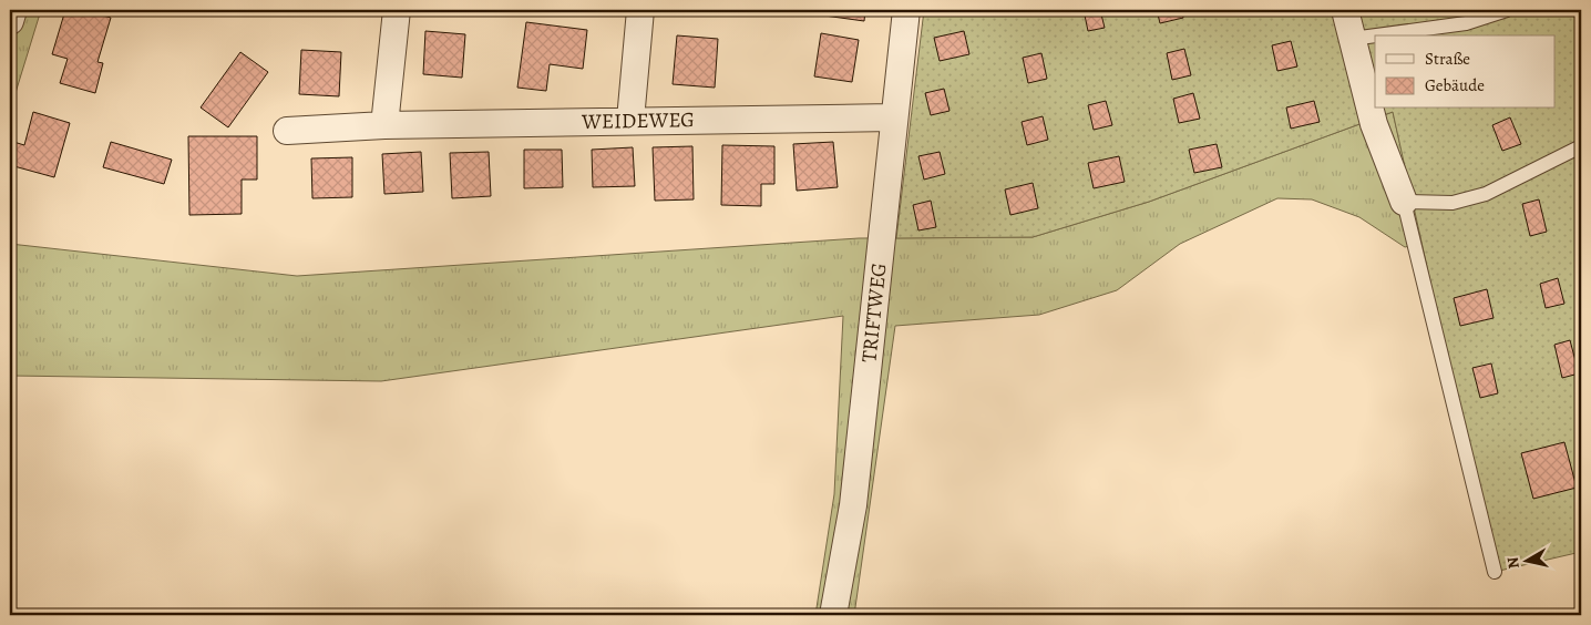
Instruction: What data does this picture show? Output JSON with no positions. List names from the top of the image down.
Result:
{
  "streets": {
    "street": ["WEIDEWEG", "TRIFTWEG"]
  },
  "crossings": [
    ["WEIDEWEG", "TRIFTWEG"]
  ],
  "legend": ["Straße", "Gebäude"],
  "north": "left"
}
